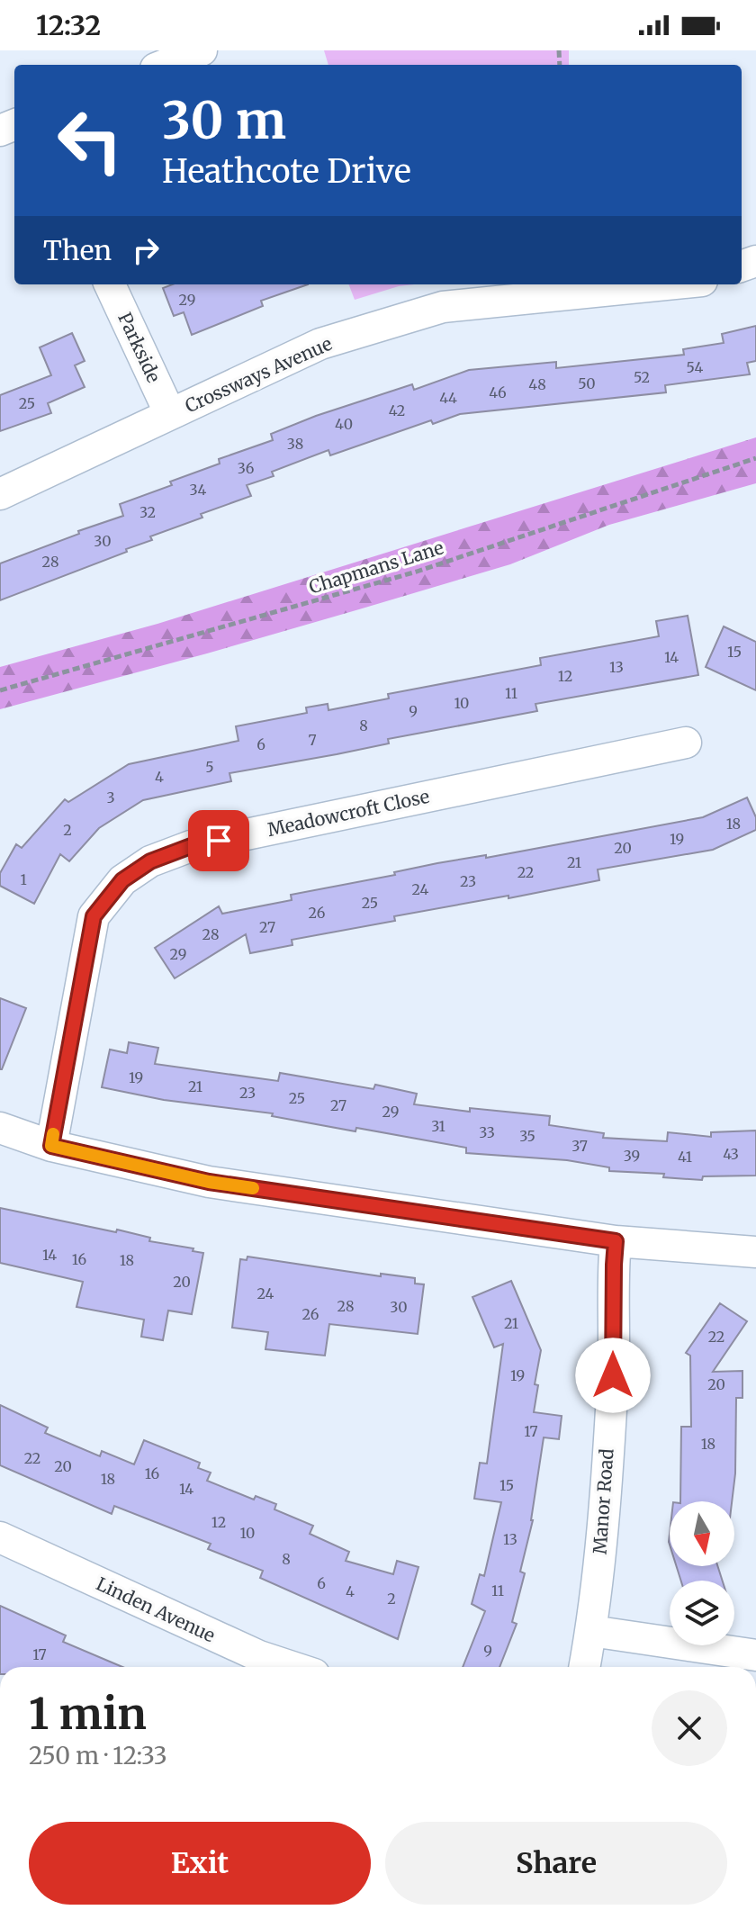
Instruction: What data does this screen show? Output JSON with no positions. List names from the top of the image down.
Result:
{
  "streets": {
    "street": [
      "Parkside",
      "Crossways Avenue",
      "Meadowcroft Close",
      "Manor Road",
      "Linden Avenue"
    ],
    "path": ["Chapmans Lane"]
  },
  "crossings": [
    ["Parkside", "Crossways Avenue"]
  ],
  "house_numbers": [
    "29",
    "54",
    "52",
    "50",
    "48",
    "46",
    "44",
    "25",
    "42",
    "40",
    "38",
    "36",
    "34",
    "32",
    "30",
    "28",
    "15",
    "14",
    "13",
    "12",
    "11",
    "10",
    "9",
    "8",
    "7",
    "6",
    "5",
    "4",
    "3",
    "18",
    "2",
    "19",
    "20",
    "21",
    "22",
    "1",
    "23",
    "24",
    "25",
    "26",
    "27",
    "28",
    "29",
    "19",
    "21",
    "23",
    "25",
    "27",
    "29",
    "31",
    "33",
    "35",
    "37",
    "43",
    "39",
    "41",
    "14",
    "16",
    "18",
    "20",
    "24",
    "28",
    "30",
    "26",
    "21",
    "22",
    "19",
    "20",
    "17",
    "18",
    "22",
    "20",
    "16",
    "18",
    "15",
    "14",
    "12",
    "10",
    "13",
    "8",
    "6",
    "11",
    "4",
    "2",
    "9",
    "17"
  ],
  "north": "bottom",
  "page": {
    "status": "12:32",
    "turn": ["30 m", "Heathcote Drive"],
    "then": "Then",
    "heading": ["1 min", "250 m · 12:33"],
    "buttons": ["Exit", "Share"]
  }
}
